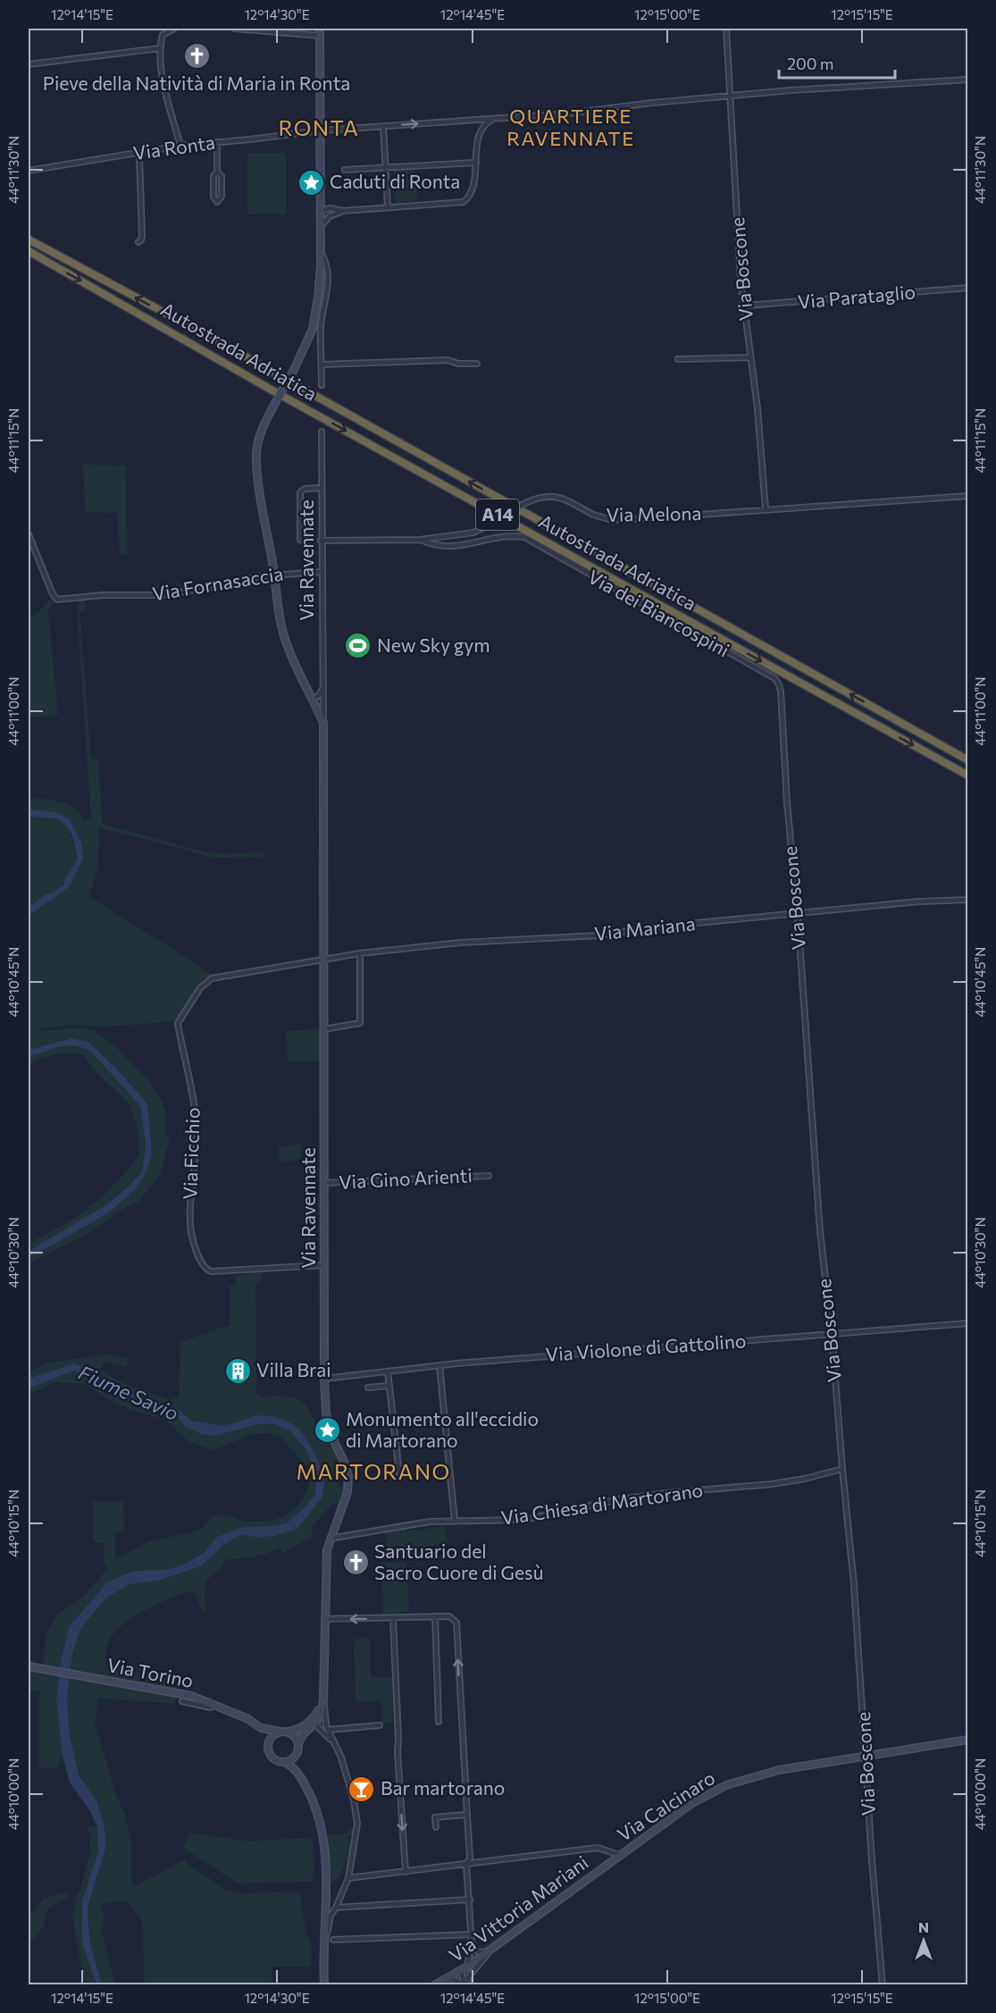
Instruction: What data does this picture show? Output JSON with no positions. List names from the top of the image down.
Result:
{
  "streets": {
    "highway": ["Autostrada Adriatica", "A14"],
    "main road": [
      "Via Ravennate",
      "Via Torino",
      "Via Calcinaro",
      "Via Vittoria Mariani"
    ],
    "street": [
      "Via Ronta",
      "Via Boscone",
      "Via Parataglio",
      "Via Melona",
      "Via Fornasaccia",
      "Via dei Biancospini",
      "Via Mariana",
      "Via Ficchio",
      "Via Gino Arienti",
      "Via Violone di Gattolino",
      "Via Chiesa di Martorano"
    ]
  },
  "crossings": [
    ["Via Ronta", "Via Boscone"],
    ["Via Boscone", "Via Parataglio"],
    ["Via Boscone", "Via Melona"],
    ["Via Boscone", "Via dei Biancospini"],
    ["Via Boscone", "Via Mariana"],
    ["Via Boscone", "Via Violone di Gattolino"],
    ["Via Boscone", "Via Chiesa di Martorano"],
    ["Via Boscone", "Via Calcinaro"],
    ["Via Melona", "Via Ravennate"],
    ["Via Melona", "Via dei Biancospini"],
    ["Via Ravennate", "Via Fornasaccia"],
    ["Via Ravennate", "Via Mariana"],
    ["Via Ravennate", "Via Ficchio"],
    ["Via Ravennate", "Via Gino Arienti"],
    ["Via Ravennate", "Via Violone di Gattolino"],
    ["Via Ravennate", "Via Chiesa di Martorano"],
    ["Via Ravennate", "Via Torino"],
    ["Via Ravennate", "Via Calcinaro"],
    ["Via Mariana", "Via Ficchio"],
    ["Via Calcinaro", "Via Vittoria Mariani"]
  ],
  "districts": ["QUARTIERE RAVENNATE", "RONTA", "MARTORANO"],
  "water": ["Fiume Savio"],
  "places": {
    "church": ["Pieve della Natività di Maria in Ronta", "Santuario del Sacro Cuore di Gesù"],
    "place": ["Caduti di Ronta", "Monumento all'eccidio di Martorano"],
    "sports": ["New Sky gym"],
    "building": ["Villa Brai"],
    "bar": ["Bar martorano"]
  },
  "scale_bar": "200 m",
  "north": "top",
  "coordinates": [
    "12°14'15\"E",
    "12°14'30\"E",
    "12°14'45\"E",
    "12°15'00\"E",
    "12°15'15\"E",
    "44°11'30\"N",
    "44°11'15\"N",
    "44°11'00\"N",
    "44°10'45\"N",
    "44°10'30\"N",
    "44°10'15\"N",
    "44°10'00\"N"
  ]
}
